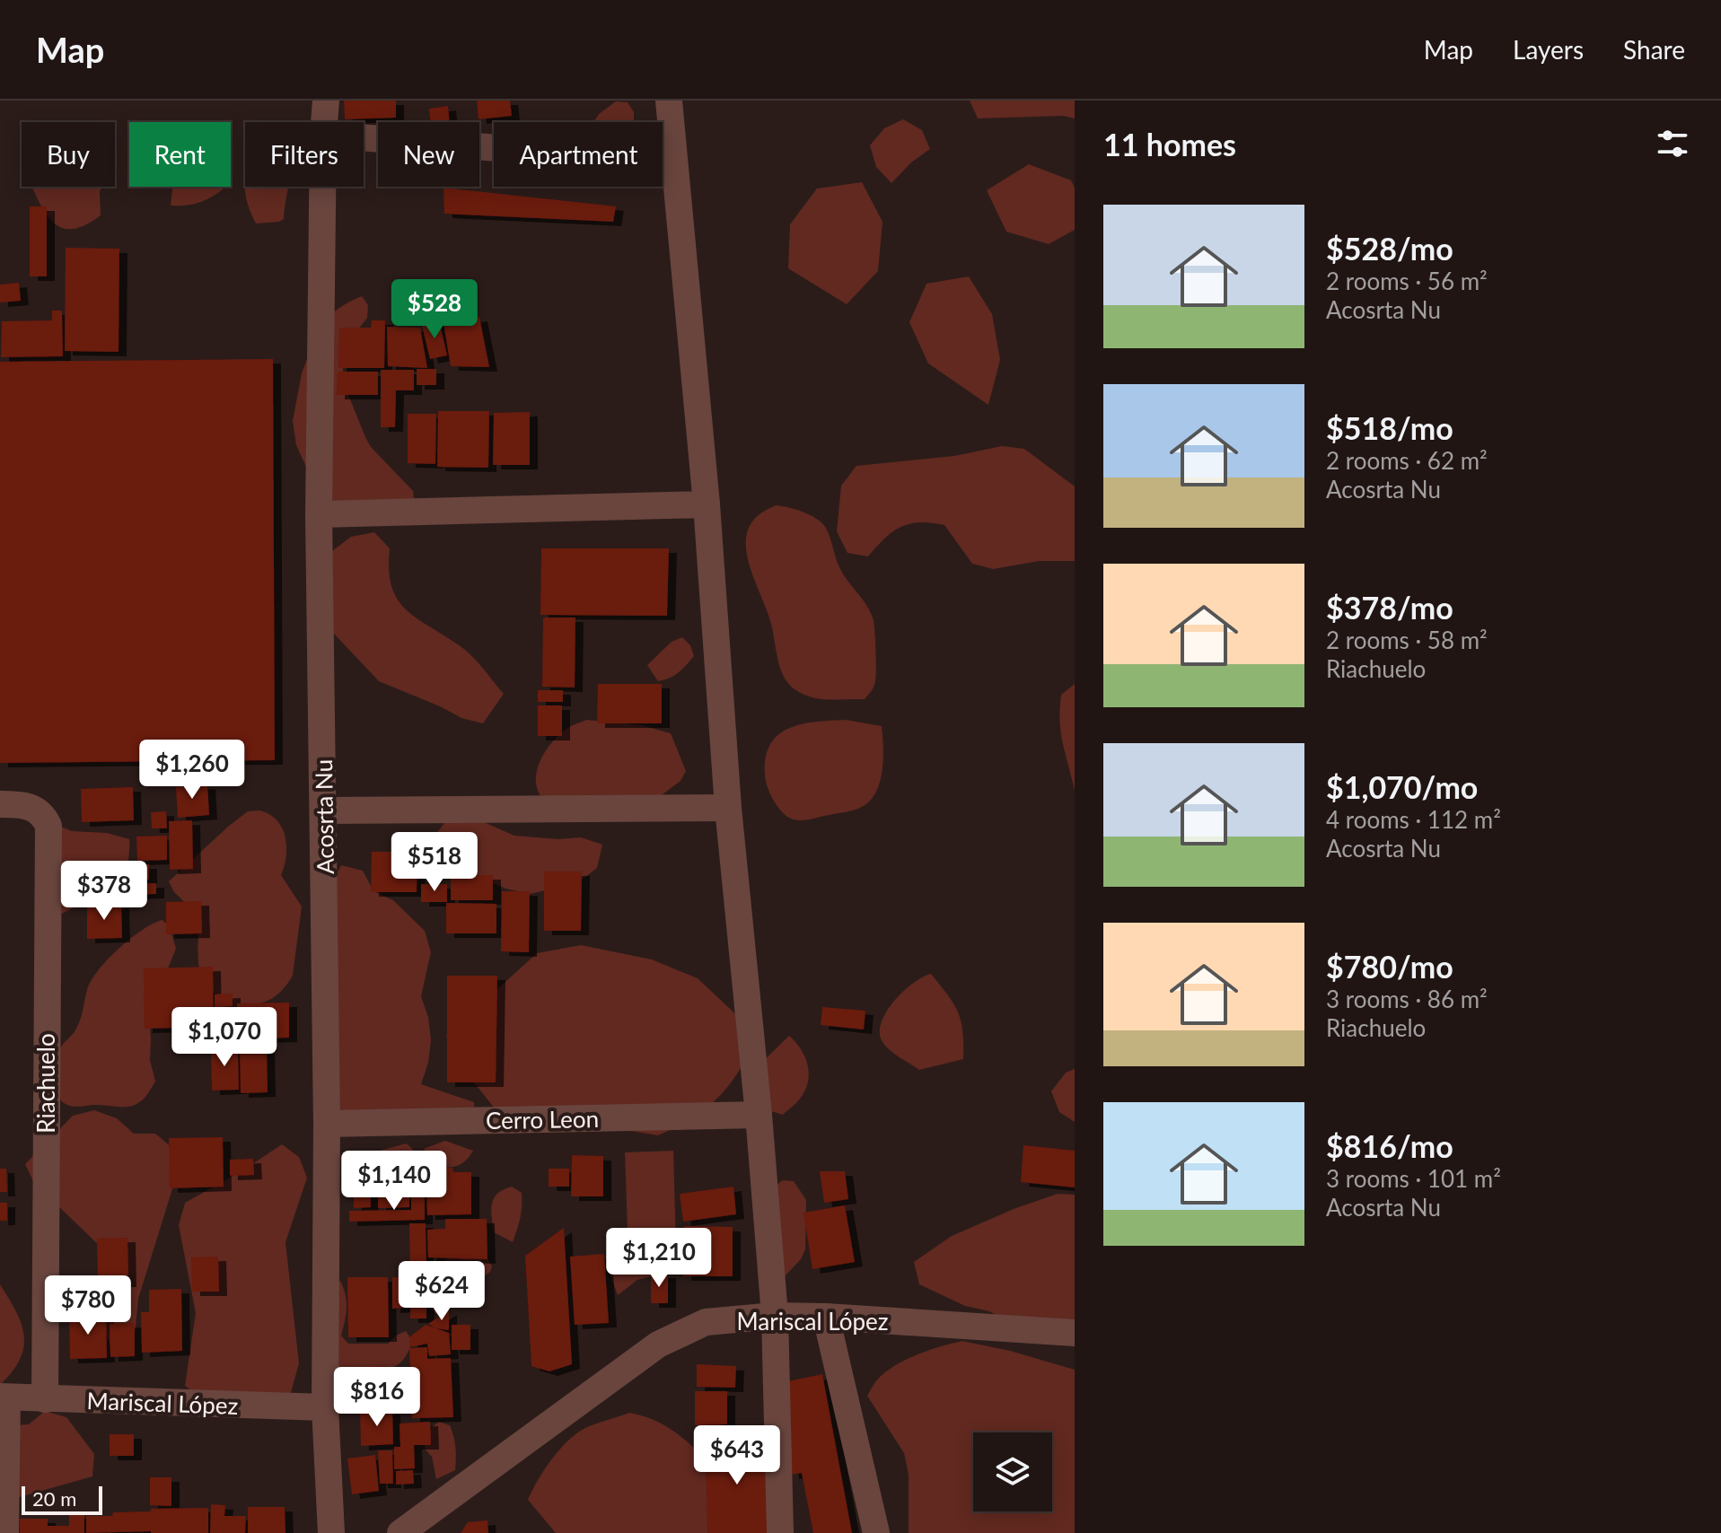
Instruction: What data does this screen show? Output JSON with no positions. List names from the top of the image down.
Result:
{
  "streets": {
    "street": [
      "Acosrta Nu",
      "Riachuelo",
      "Cerro Leon",
      "Mariscal López"
    ]
  },
  "crossings": [
    ["Acosrta Nu", "Cerro Leon"],
    ["Acosrta Nu", "Mariscal López"],
    ["Riachuelo", "Mariscal López"]
  ],
  "scale_bar": "20 m",
  "page": {
    "header": "Map",
    "nav": ["Map", "Layers", "Share"],
    "heading": "11 homes",
    "chip": [
      "Buy",
      "Rent",
      "Filters",
      "New",
      "Apartment"
    ],
    "list": [
      {
        "name": "$528/mo",
        "note": "2 rooms · 56 m² · Acosrta Nu"
      },
      {
        "name": "$518/mo",
        "note": "2 rooms · 62 m² · Acosrta Nu"
      },
      {
        "name": "$378/mo",
        "note": "2 rooms · 58 m² · Riachuelo"
      },
      {
        "name": "$1,070/mo",
        "note": "4 rooms · 112 m² · Acosrta Nu"
      },
      {
        "name": "$780/mo",
        "note": "3 rooms · 86 m² · Riachuelo"
      },
      {
        "name": "$816/mo",
        "note": "3 rooms · 101 m² · Acosrta Nu"
      }
    ],
    "price": [
      "$528",
      "$1,260",
      "$518",
      "$378",
      "$1,070",
      "$1,140",
      "$1,210",
      "$624",
      "$780",
      "$816",
      "$643"
    ],
    "scale": "20 m"
  }
}
